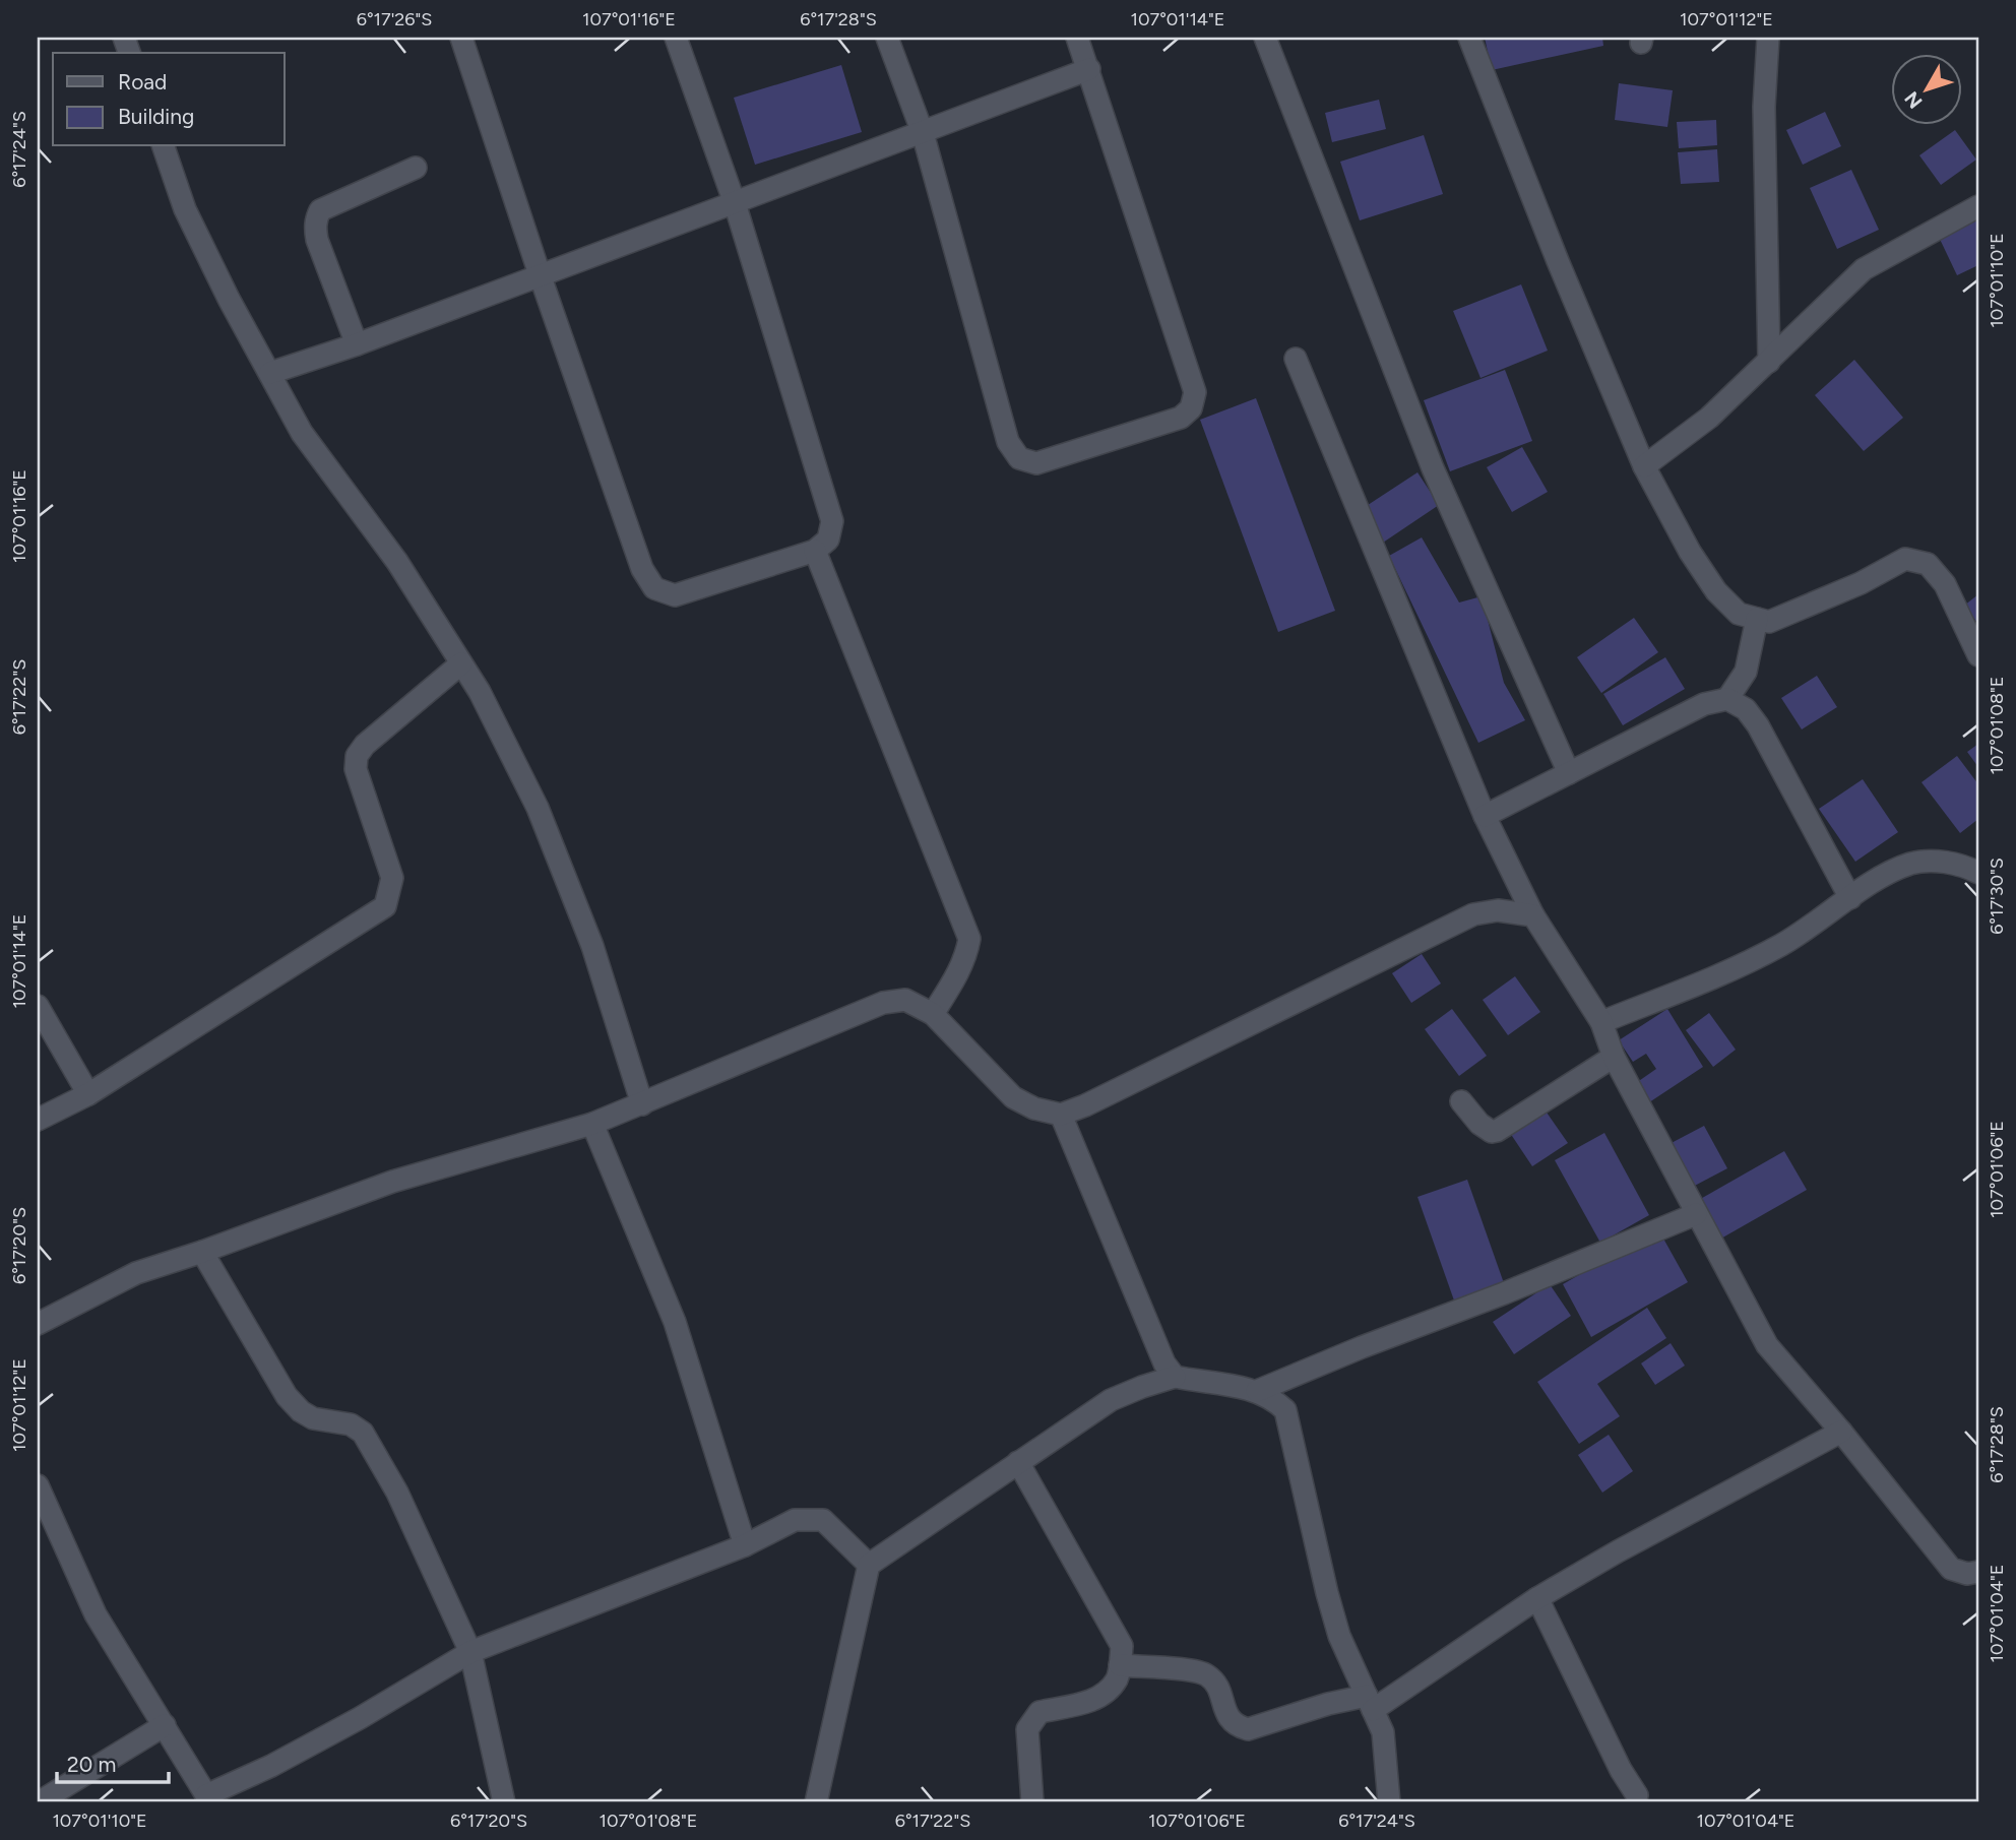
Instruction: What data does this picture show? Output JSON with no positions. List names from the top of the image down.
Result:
{
  "legend": ["Road", "Building"],
  "scale_bar": "20 m",
  "north": "bottom left",
  "coordinates": [
    "6°17'26\"S",
    "107°01'16\"E",
    "6°17'28\"S",
    "107°01'14\"E",
    "107°01'12\"E",
    "6°17'24\"S",
    "107°01'10\"E",
    "6°17'22\"S",
    "107°01'08\"E",
    "6°17'30\"S",
    "107°01'06\"E",
    "6°17'20\"S",
    "107°01'04\"E"
  ]
}
